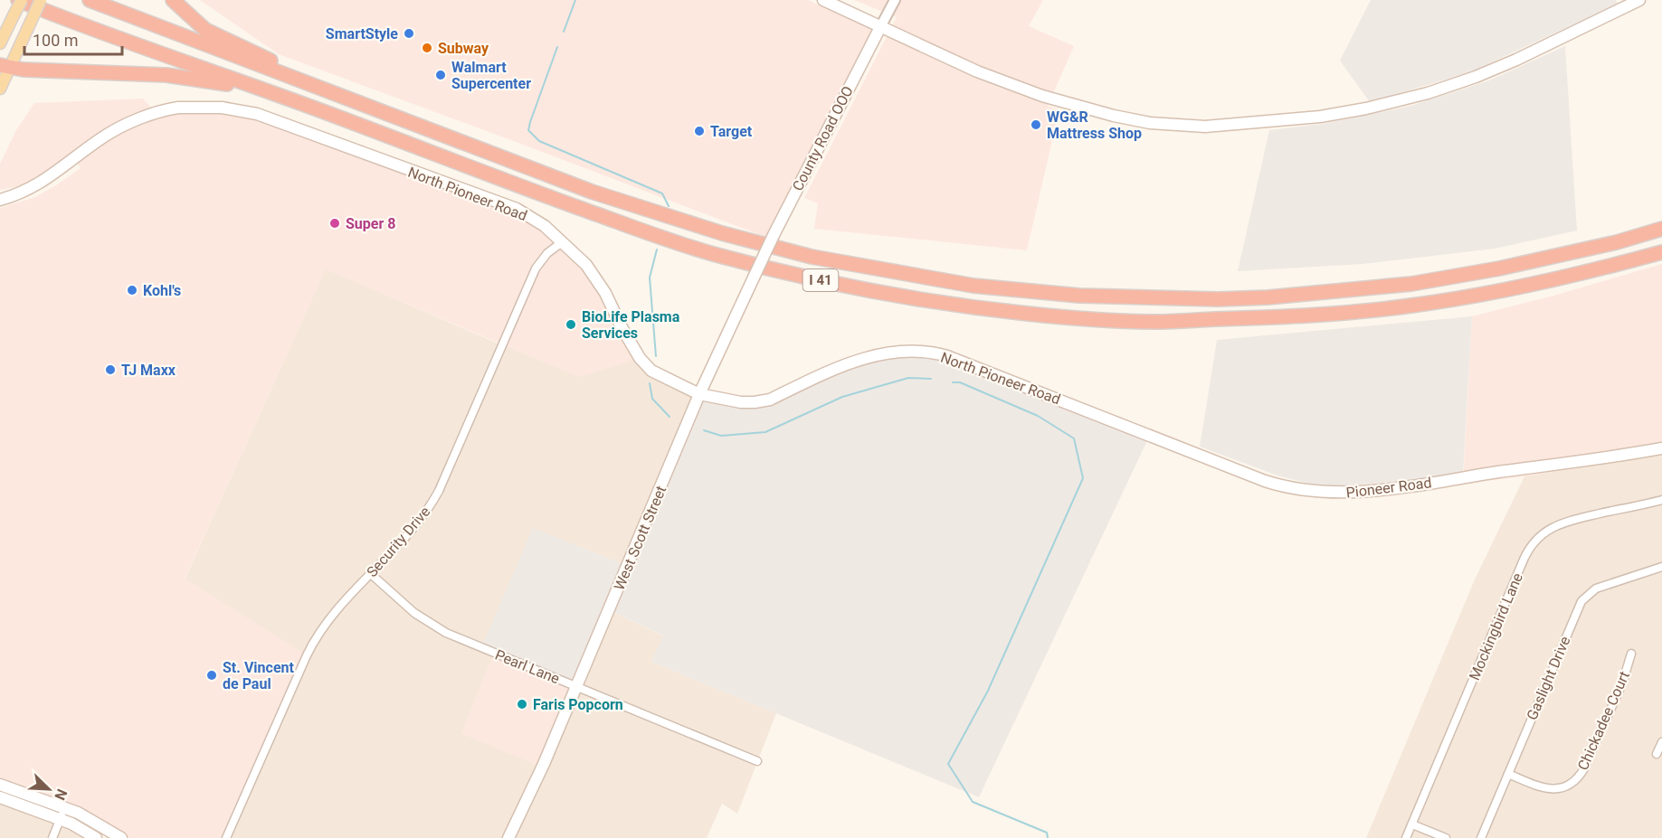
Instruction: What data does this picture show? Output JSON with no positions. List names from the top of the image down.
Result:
{
  "streets": {
    "highway": ["I 41"],
    "main road": [
      "County Road OOO",
      "North Pioneer Road",
      "Pioneer Road",
      "West Scott Street"
    ],
    "street": [
      "Security Drive",
      "Mockingbird Lane",
      "Pearl Lane",
      "Gaslight Drive",
      "Chickadee Court"
    ]
  },
  "crossings": [
    ["County Road OOO", "West Scott Street"],
    ["North Pioneer Road", "Pioneer Road"],
    ["North Pioneer Road", "West Scott Street"],
    ["North Pioneer Road", "Security Drive"],
    ["West Scott Street", "Pearl Lane"],
    ["Security Drive", "Pearl Lane"],
    ["Gaslight Drive", "Chickadee Court"]
  ],
  "places": [
    "SmartStyle",
    "Subway",
    "Walmart Supercenter",
    "WG&R Mattress Shop",
    "Target",
    "Super 8",
    "Kohl's",
    "BioLife Plasma Services",
    "TJ Maxx",
    "St. Vincent de Paul",
    "Faris Popcorn"
  ],
  "scale_bar": "100 m",
  "north": "bottom right"
}
